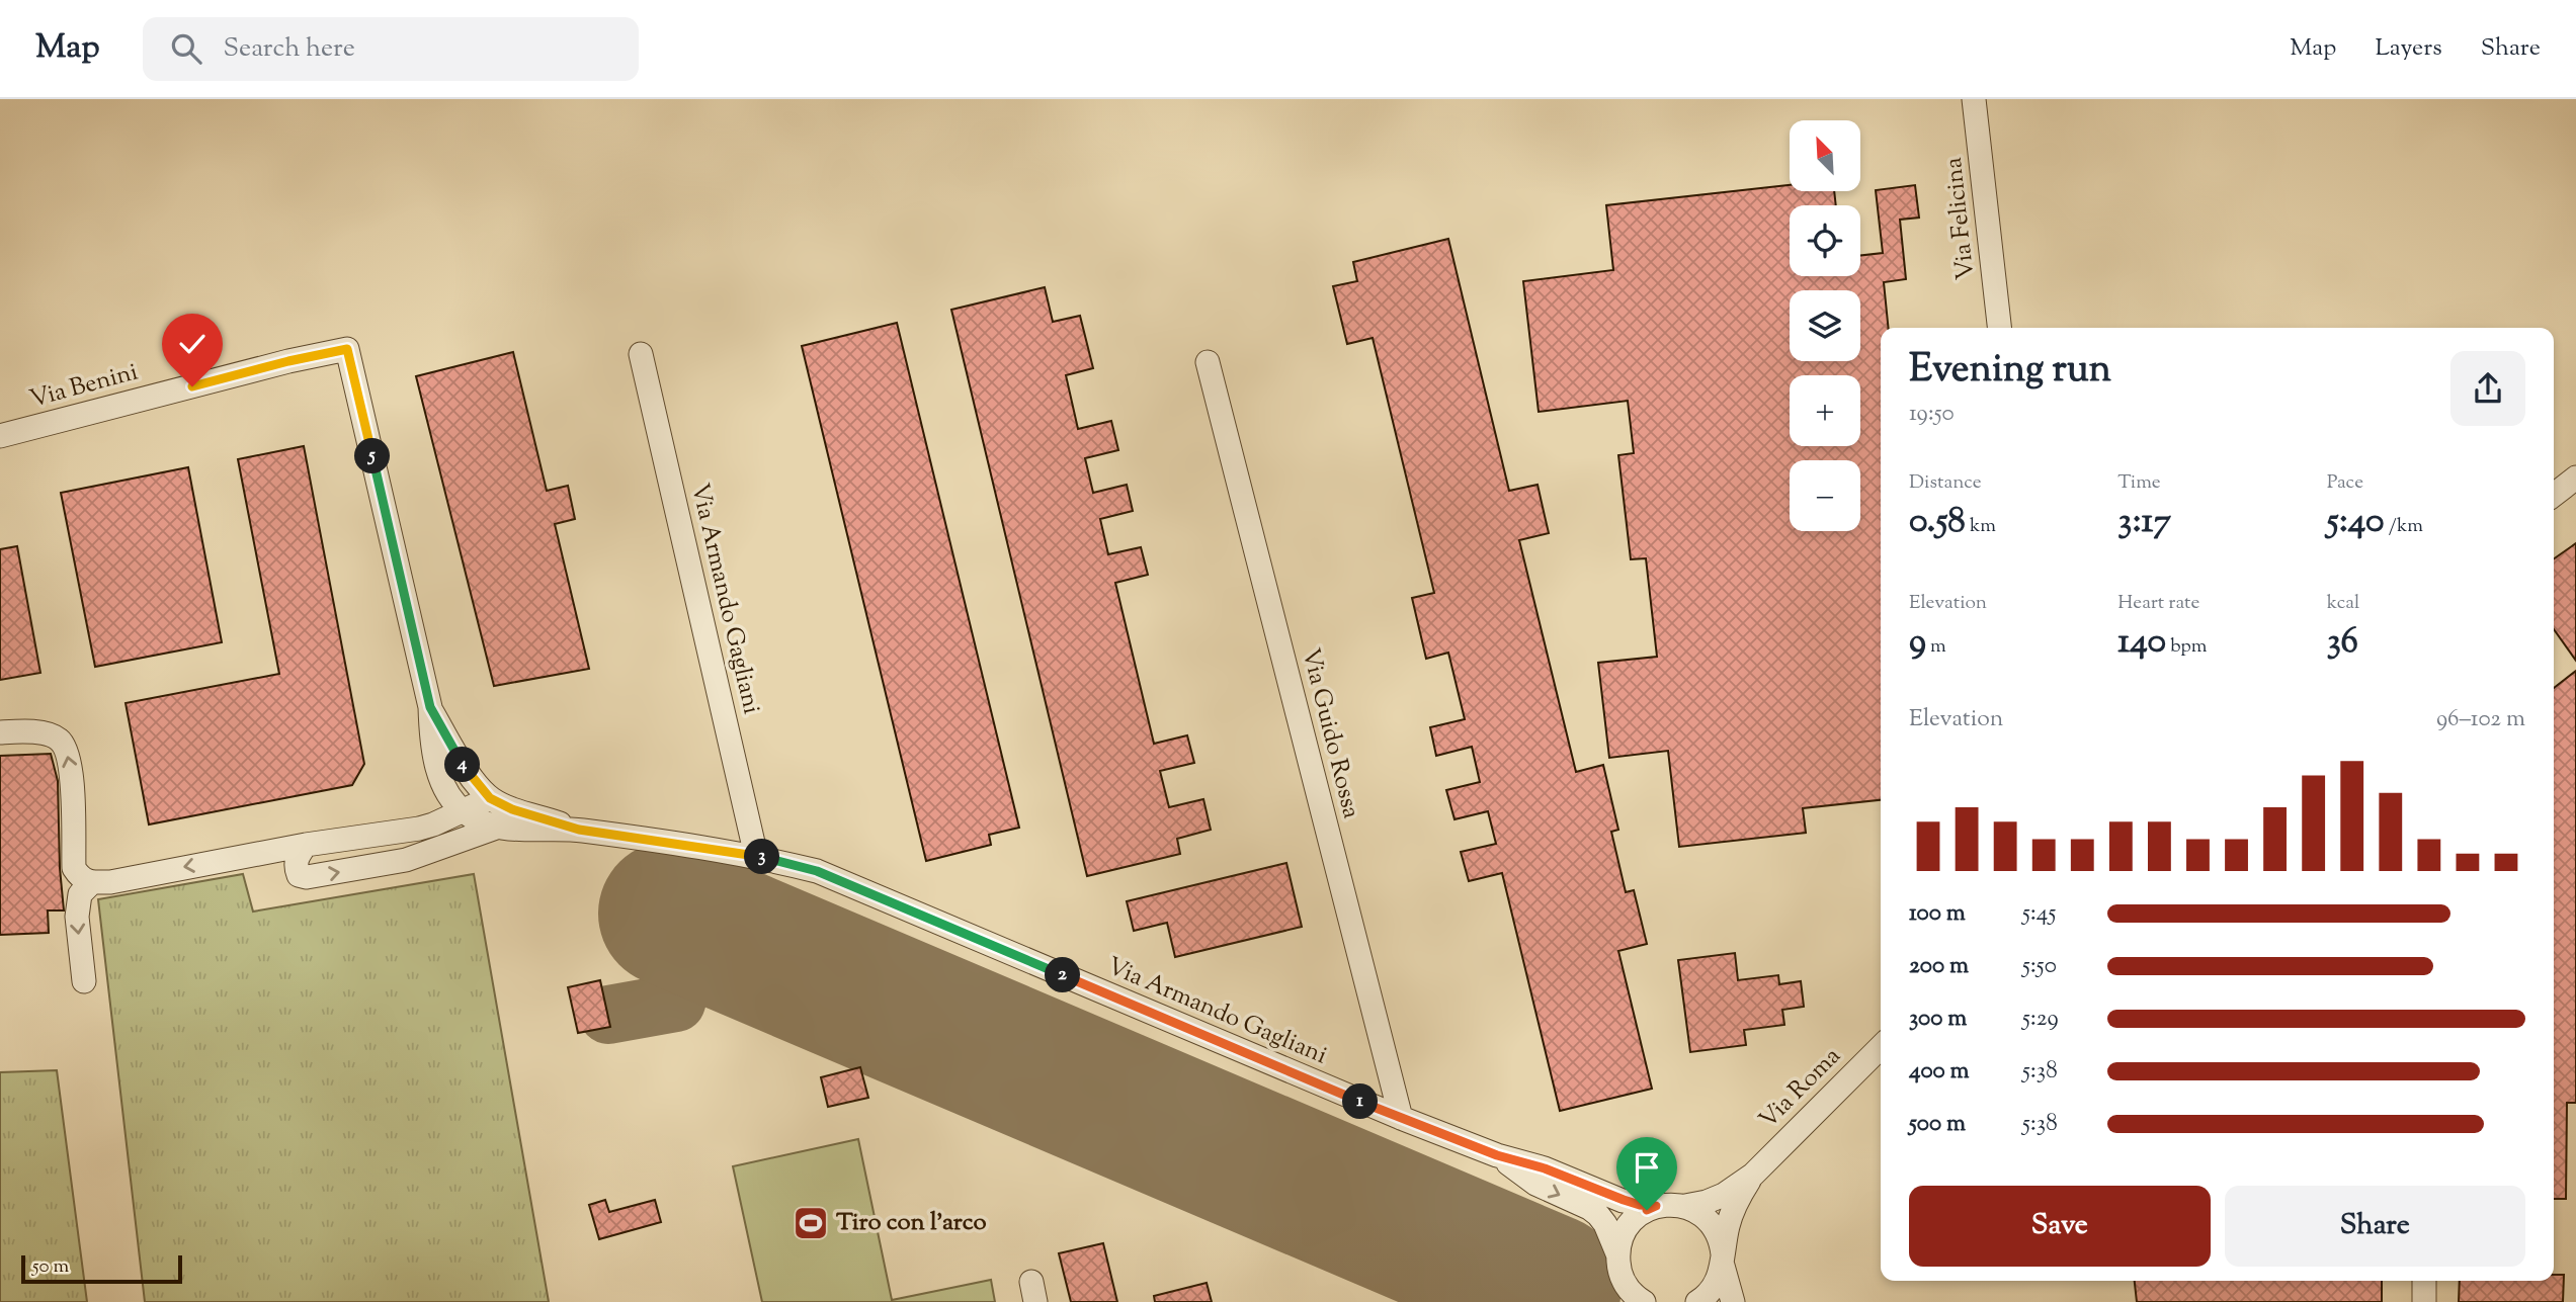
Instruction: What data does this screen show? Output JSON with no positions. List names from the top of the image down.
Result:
{
  "streets": {
    "street": [
      "Via Felicina",
      "Via Benini",
      "Via Armando Gagliani",
      "Via Guido Rossa",
      "Via Roma"
    ]
  },
  "crossings": [
    ["Via Benini", "Via Armando Gagliani"],
    ["Via Armando Gagliani", "Via Guido Rossa"],
    ["Via Armando Gagliani", "Via Roma"]
  ],
  "places": {
    "sports": ["Tiro con l'arco"]
  },
  "scale_bar": "50 m",
  "north": "top left",
  "page": {
    "header": "Map",
    "search": "Search here",
    "nav": ["Map", "Layers", "Share"],
    "map_buttons": ["+", "−"],
    "heading": ["Evening run", "19:50"],
    "pins": [
      "5",
      "4",
      "3",
      "2",
      "1"
    ],
    "stats": [
      ["Distance", "0.58 km"],
      ["Time", "3:17"],
      ["Pace", "5:40 /km"],
      ["Elevation", "9 m"],
      ["Heart rate", "140 bpm"],
      ["kcal", "36"]
    ],
    "chart": ["Elevation", "96–102 m"],
    "list": [
      {
        "name": "100 m",
        "note": "5:45"
      },
      {
        "name": "200 m",
        "note": "5:50"
      },
      {
        "name": "300 m",
        "note": "5:29"
      },
      {
        "name": "400 m",
        "note": "5:38"
      },
      {
        "name": "500 m",
        "note": "5:38"
      }
    ],
    "buttons": ["Save", "Share"],
    "scale": "50 m"
  }
}
